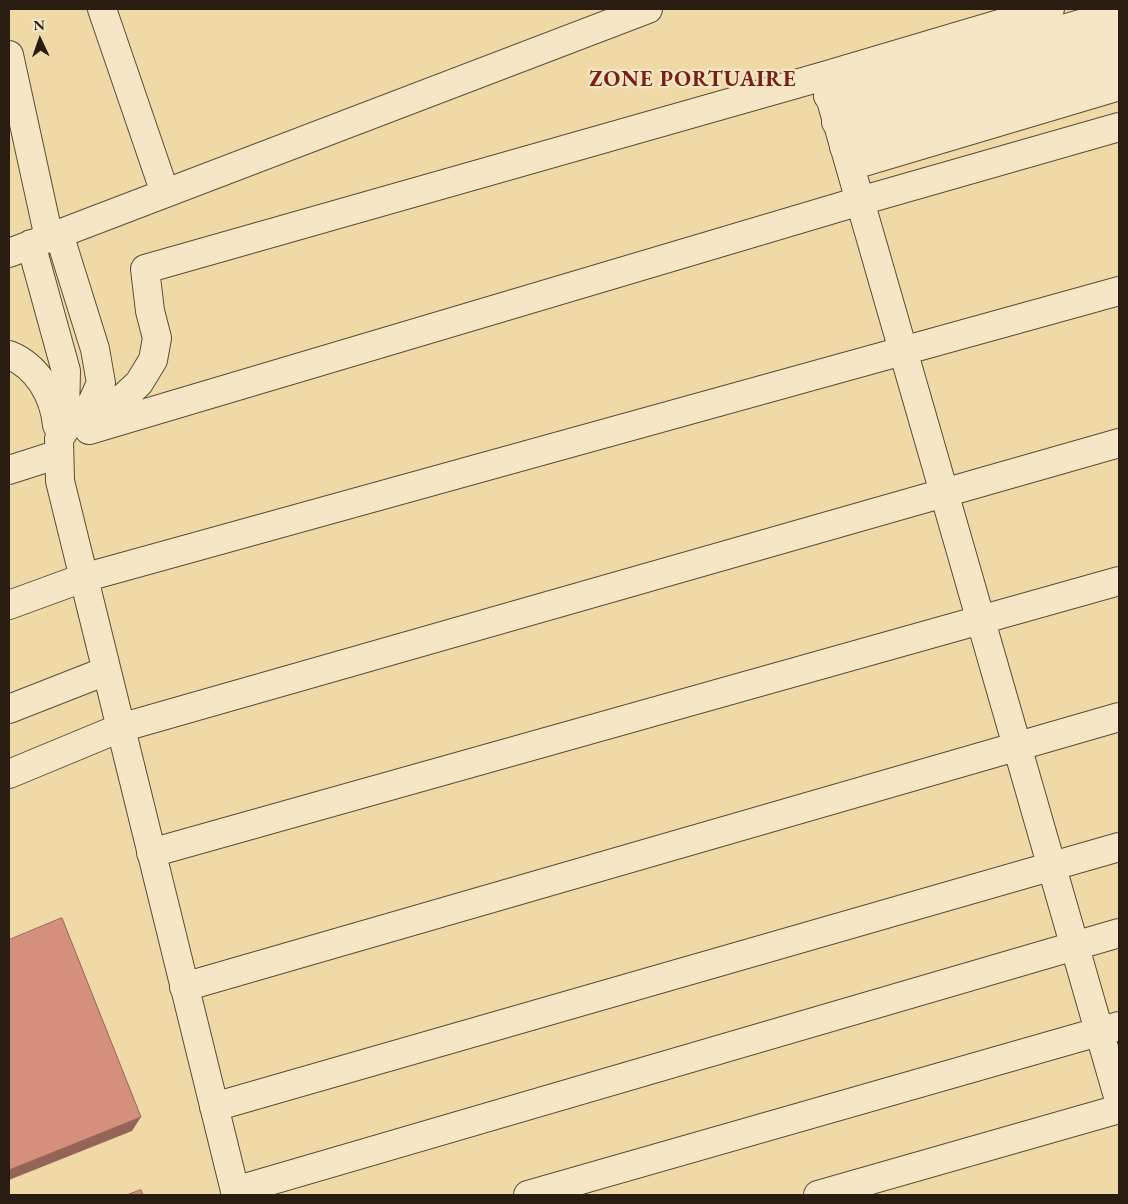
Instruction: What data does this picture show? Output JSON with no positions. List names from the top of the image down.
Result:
{
  "districts": ["ZONE PORTUAIRE"],
  "north": "top"
}
